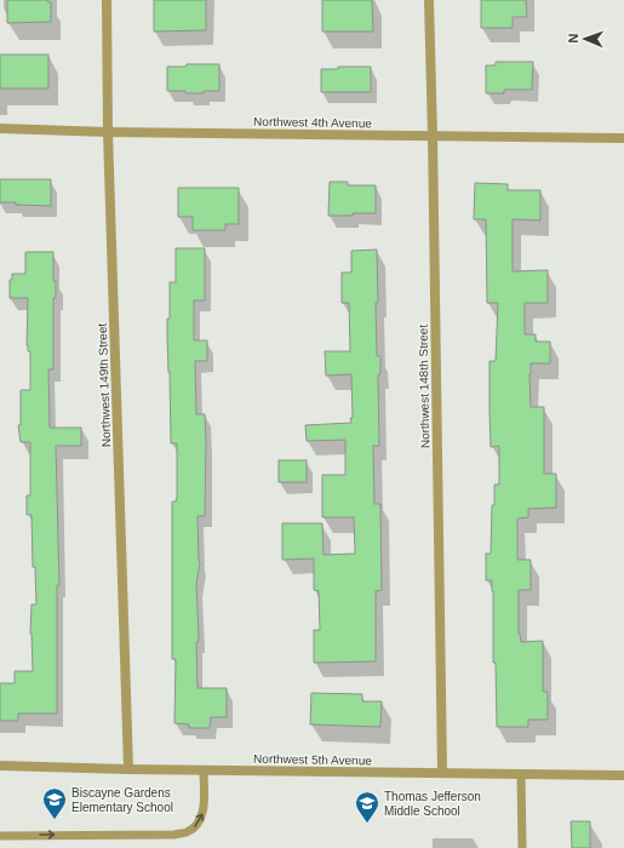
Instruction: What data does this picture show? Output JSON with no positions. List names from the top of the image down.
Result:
{
  "streets": {
    "street": [
      "Northwest 4th Avenue",
      "Northwest 149th Street",
      "Northwest 148th Street",
      "Northwest 5th Avenue"
    ]
  },
  "crossings": [
    ["Northwest 4th Avenue", "Northwest 149th Street"],
    ["Northwest 4th Avenue", "Northwest 148th Street"],
    ["Northwest 149th Street", "Northwest 5th Avenue"],
    ["Northwest 148th Street", "Northwest 5th Avenue"]
  ],
  "places": {
    "school or university": ["Biscayne Gardens Elementary School", "Thomas Jefferson Middle School"]
  },
  "north": "left"
}
